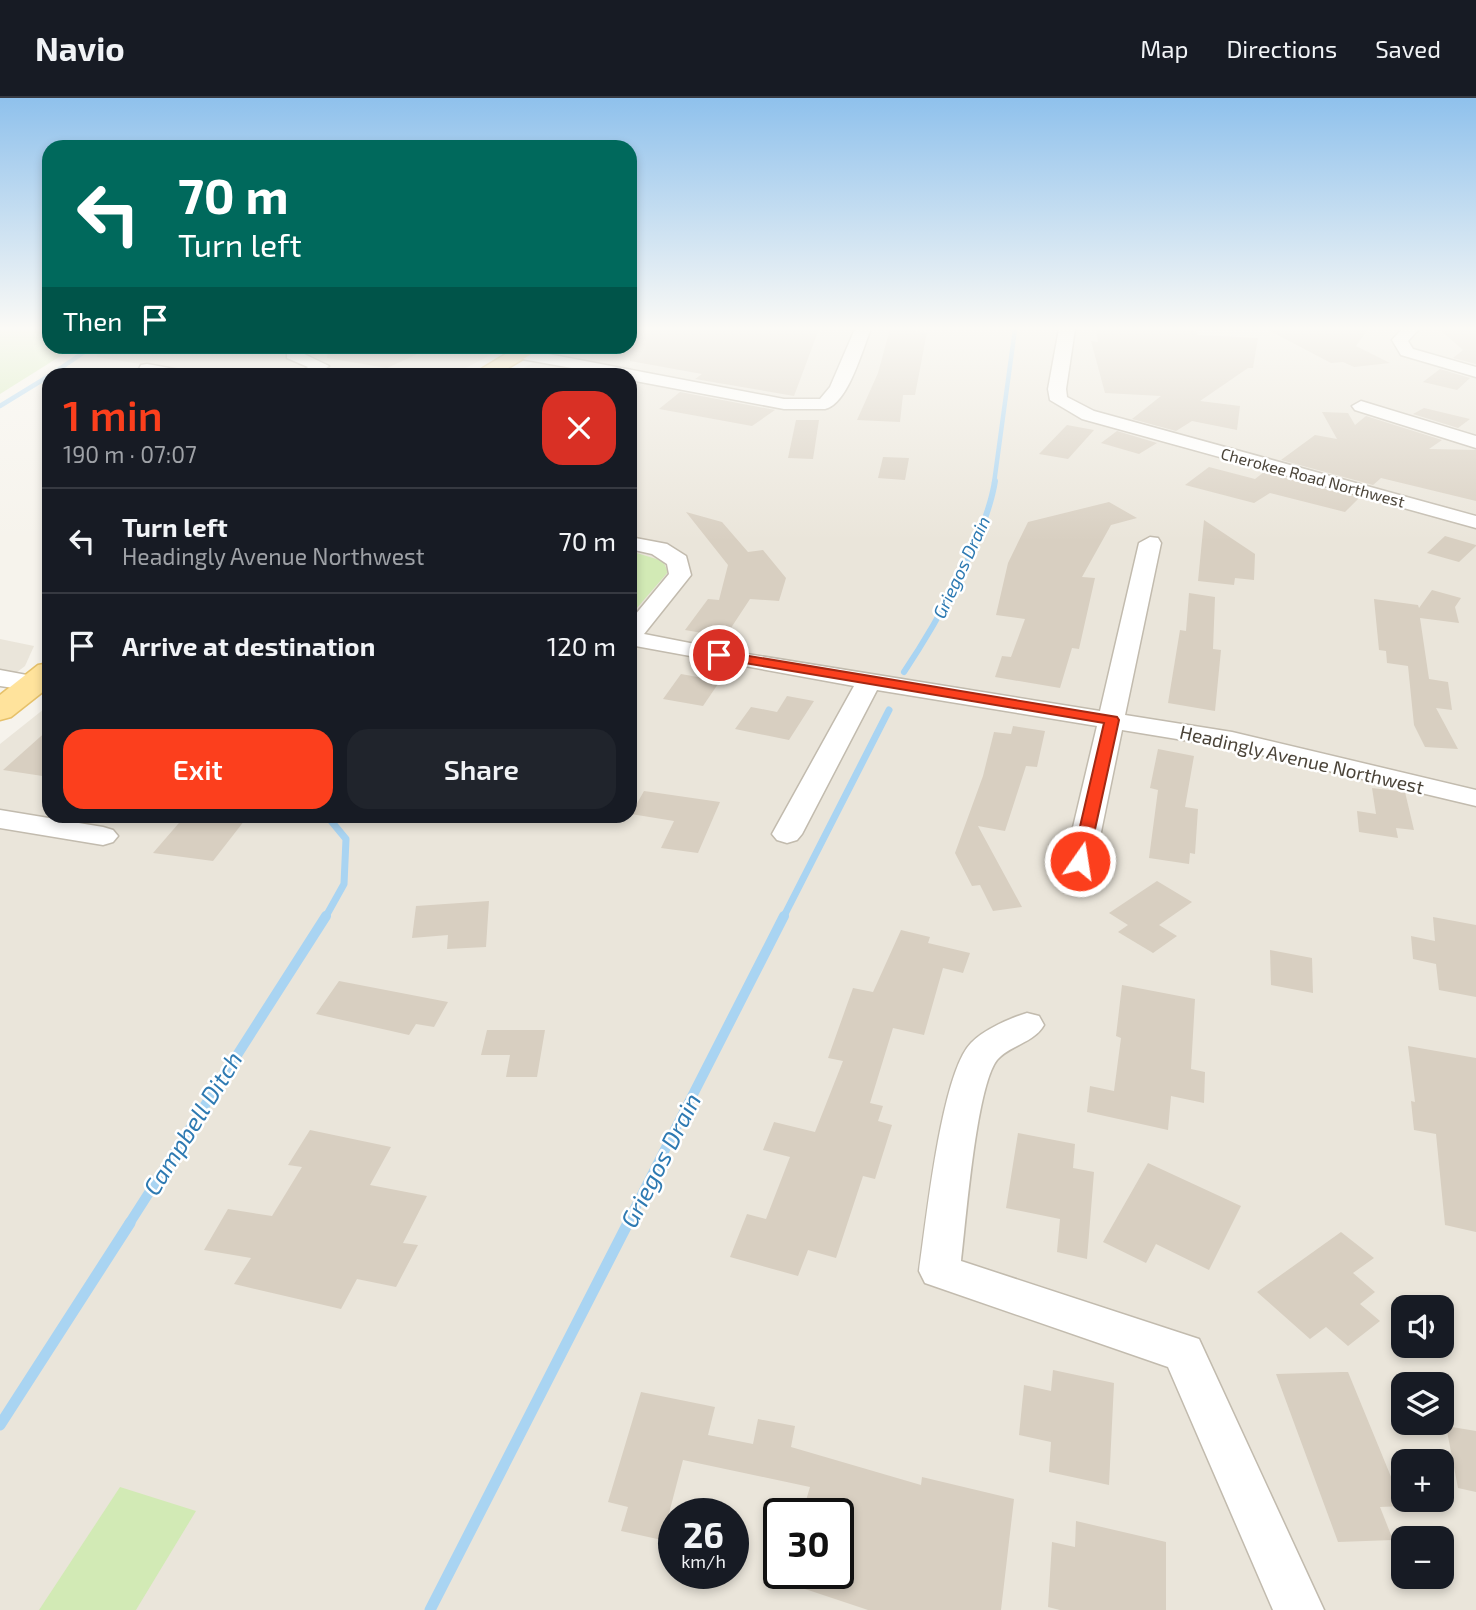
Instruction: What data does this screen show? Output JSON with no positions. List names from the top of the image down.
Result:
{
  "streets": {
    "street": ["Cherokee Road Northwest", "Headingly Avenue Northwest"]
  },
  "water": ["Griegos Drain", "Campbell Ditch"],
  "page": {
    "header": "Navio",
    "nav": ["Map", "Directions", "Saved"],
    "turn": ["70 m", "Turn left"],
    "then": "Then",
    "heading": ["1 min", "190 m · 07:07"],
    "list": [
      {
        "name": "Turn left",
        "note": "Headingly Avenue Northwest",
        "value": "70 m"
      },
      {
        "name": "Arrive at destination",
        "value": "120 m"
      }
    ],
    "buttons": ["Exit", "Share"],
    "map_buttons": ["+", "−"],
    "speed": "26 km/h",
    "limit": "30"
  }
}
